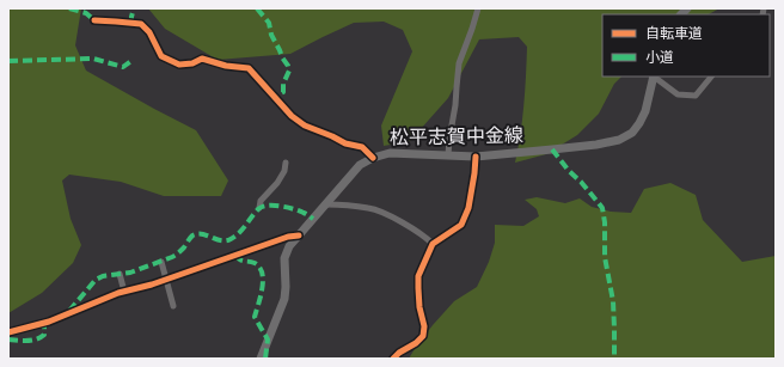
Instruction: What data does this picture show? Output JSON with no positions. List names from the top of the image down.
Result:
{
  "streets": {
    "main road": ["松平志賀中金線"]
  },
  "legend": ["自転車道", "小道"]
}
